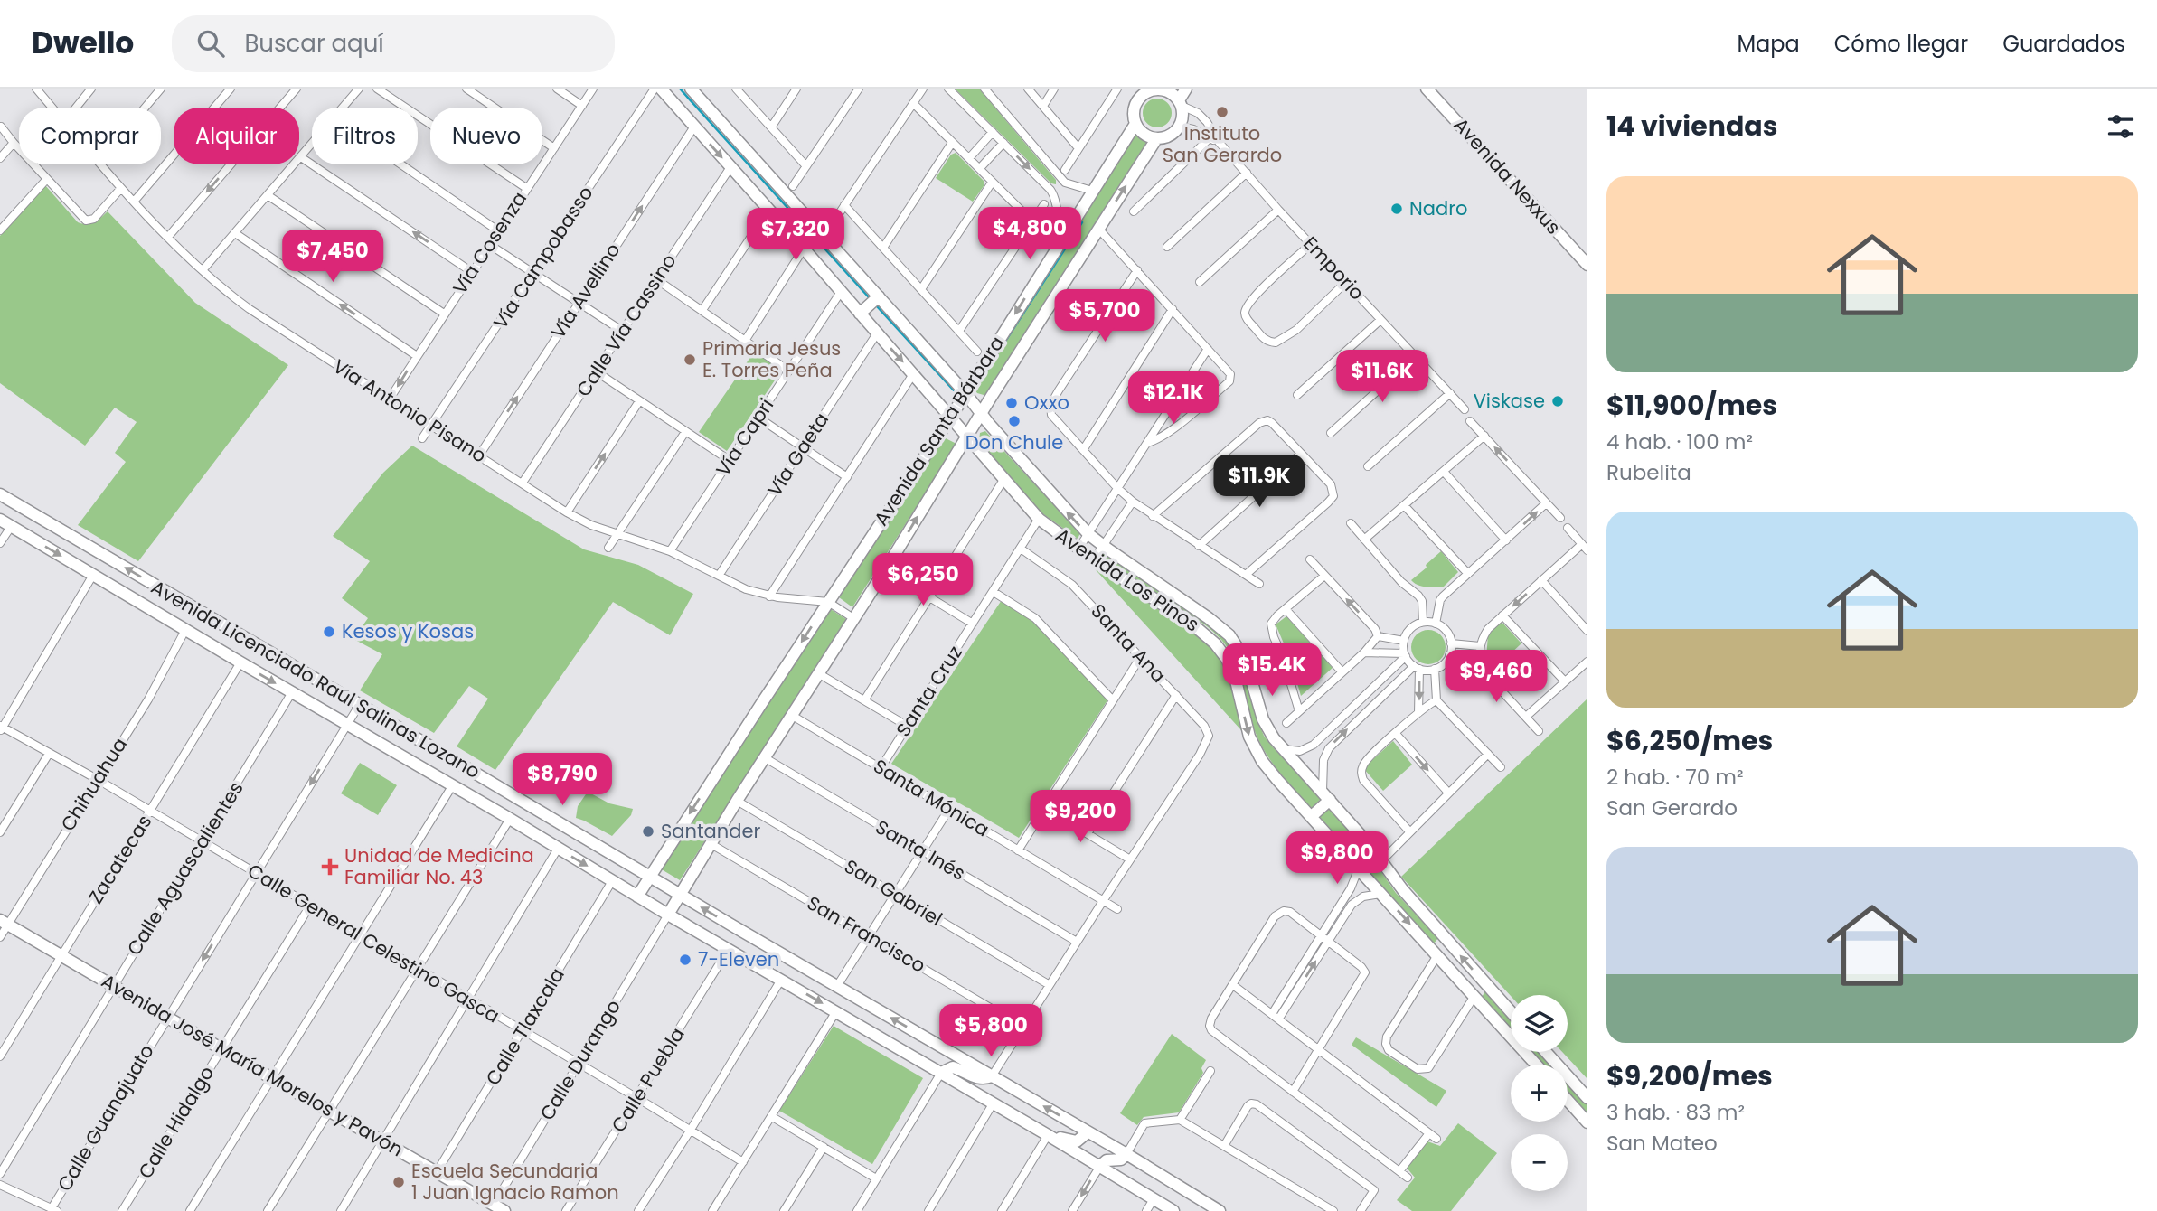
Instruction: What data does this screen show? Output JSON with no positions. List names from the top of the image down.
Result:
{
  "streets": {
    "street": [
      "Avenida Nexxus",
      "Vía Cosenza",
      "Vía Campobasso",
      "Emporio",
      "Vía Avellino",
      "Calle Vía Cassino",
      "Vía Antonio Pisano",
      "Avenida Santa Bárbara",
      "Vía Capri",
      "Vía Gaeta",
      "Avenida Los Pinos",
      "Santa Ana",
      "Avenida Licenciado Raúl Salinas Lozano",
      "Santa Cruz",
      "Chihuahua",
      "Santa Mónica",
      "Santa Inés",
      "Zacatecas",
      "Calle Aguascalientes",
      "San Gabriel",
      "San Francisco",
      "Calle General Celestino Gasca",
      "Calle Tlaxcala",
      "Calle Durango",
      "Avenida José María Morelos y Pavón",
      "Calle Puebla",
      "Calle Guanajuato",
      "Calle Hidalgo"
    ]
  },
  "crossings": [
    ["Vía Cosenza", "Vía Antonio Pisano"],
    ["Vía Campobasso", "Vía Antonio Pisano"],
    ["Emporio", "Avenida Santa Bárbara"],
    ["Vía Avellino", "Vía Antonio Pisano"],
    ["Calle Vía Cassino", "Vía Antonio Pisano"],
    ["Vía Antonio Pisano", "Avenida Santa Bárbara"],
    ["Vía Antonio Pisano", "Vía Capri"],
    ["Vía Antonio Pisano", "Vía Gaeta"],
    ["Avenida Santa Bárbara", "Avenida Los Pinos"],
    ["Avenida Santa Bárbara", "Avenida Licenciado Raúl Salinas Lozano"],
    ["Avenida Santa Bárbara", "Santa Mónica"],
    ["Avenida Santa Bárbara", "Santa Inés"],
    ["Avenida Santa Bárbara", "San Gabriel"],
    ["Avenida Santa Bárbara", "San Francisco"],
    ["Avenida Santa Bárbara", "Calle Durango"],
    ["Avenida Los Pinos", "Santa Cruz"],
    ["Santa Ana", "Santa Cruz"],
    ["Avenida Licenciado Raúl Salinas Lozano", "Chihuahua"],
    ["Avenida Licenciado Raúl Salinas Lozano", "Zacatecas"],
    ["Avenida Licenciado Raúl Salinas Lozano", "Calle Aguascalientes"],
    ["Avenida Licenciado Raúl Salinas Lozano", "Calle Tlaxcala"],
    ["Avenida Licenciado Raúl Salinas Lozano", "Calle Durango"],
    ["Avenida Licenciado Raúl Salinas Lozano", "Calle Puebla"],
    ["Avenida Licenciado Raúl Salinas Lozano", "Calle Guanajuato"],
    ["Santa Cruz", "Santa Mónica"],
    ["Chihuahua", "Calle General Celestino Gasca"],
    ["Chihuahua", "Avenida José María Morelos y Pavón"],
    ["Zacatecas", "Calle General Celestino Gasca"],
    ["Zacatecas", "Avenida José María Morelos y Pavón"],
    ["Calle Aguascalientes", "Calle General Celestino Gasca"],
    ["Calle Aguascalientes", "Avenida José María Morelos y Pavón"],
    ["Calle General Celestino Gasca", "Calle Tlaxcala"],
    ["Calle General Celestino Gasca", "Calle Durango"],
    ["Calle General Celestino Gasca", "Calle Puebla"],
    ["Calle General Celestino Gasca", "Calle Guanajuato"],
    ["Calle General Celestino Gasca", "Calle Hidalgo"],
    ["Calle Tlaxcala", "Avenida José María Morelos y Pavón"],
    ["Calle Durango", "Avenida José María Morelos y Pavón"],
    ["Avenida José María Morelos y Pavón", "Calle Guanajuato"],
    ["Avenida José María Morelos y Pavón", "Calle Hidalgo"]
  ],
  "one_way": ["Vía Avellino", "Calle Guanajuato"],
  "places": {
    "other": [
      "Instituto San Gerardo",
      "Nadro",
      "Primaria Jesus E. Torres Peña",
      "Viskase",
      "Oxxo",
      "Don Chule",
      "Kesos y Kosas",
      "Santander",
      "7-Eleven",
      "Escuela Secundaria 1 Juan Ignacio Ramon"
    ],
    "health": ["Unidad de Medicina Familiar No. 43"]
  },
  "page": {
    "header": "Dwello",
    "search": "Buscar aquí",
    "nav": ["Mapa", "Cómo llegar", "Guardados"],
    "heading": "14 viviendas",
    "chip": [
      "Comprar",
      "Alquilar",
      "Filtros",
      "Nuevo"
    ],
    "list": [
      {
        "name": "$11,900/mes",
        "note": "4 hab. · 100 m² · Rubelita"
      },
      {
        "name": "$6,250/mes",
        "note": "2 hab. · 70 m² · San Gerardo"
      },
      {
        "name": "$9,200/mes",
        "note": "3 hab. · 83 m² · San Mateo"
      }
    ],
    "price": [
      "$4,800",
      "$7,320",
      "$7,450",
      "$5,700",
      "$11.6K",
      "$12.1K",
      "$11.9K",
      "$6,250",
      "$15.4K",
      "$9,460",
      "$8,790",
      "$9,200",
      "$9,800",
      "$5,800"
    ],
    "map_buttons": ["+", "−"]
  }
}
